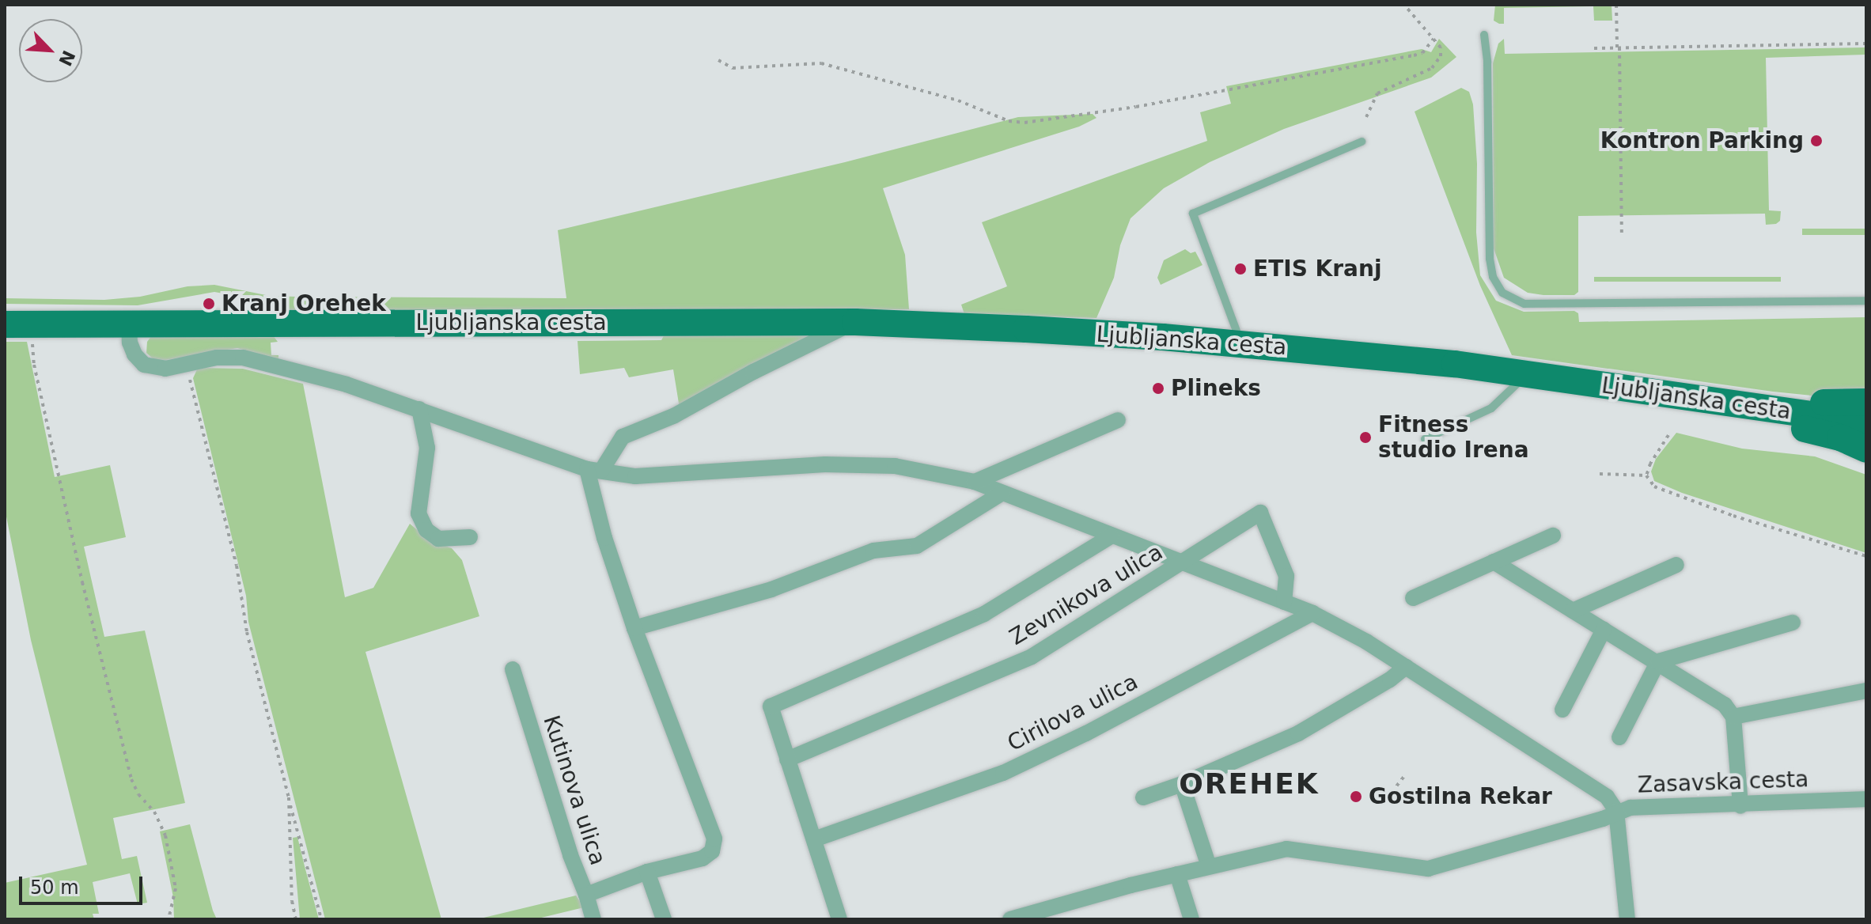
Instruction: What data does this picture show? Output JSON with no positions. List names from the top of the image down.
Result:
{
  "streets": {
    "main road": ["Ljubljanska cesta"],
    "street": [
      "Zevnikova ulica",
      "Cirilova ulica",
      "Zasavska cesta",
      "Kutinova ulica"
    ]
  },
  "crossings": [
    ["Ljubljanska cesta", "Kutinova ulica"],
    ["Zevnikova ulica", "Cirilova ulica"]
  ],
  "districts": ["OREHEK"],
  "places": [
    "Kontron Parking",
    "ETIS Kranj",
    "Kranj Orehek",
    "Plineks",
    "Fitness studio Irena",
    "Gostilna Rekar"
  ],
  "scale_bar": "50 m",
  "north": "bottom right"
}
